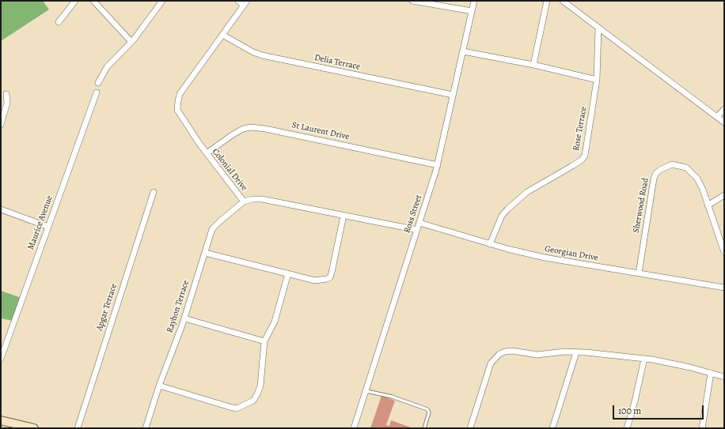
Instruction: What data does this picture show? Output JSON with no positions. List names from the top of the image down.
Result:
{
  "streets": {
    "street": [
      "Delia Terrace",
      "Rose Terrace",
      "St Laurent Drive",
      "Colonial Drive",
      "Sherwood Road",
      "Ross Street",
      "Maurice Avenue",
      "Georgian Drive",
      "Rayhon Terrace",
      "Apgar Terrace"
    ]
  },
  "crossings": [
    ["Delia Terrace", "Colonial Drive"],
    ["Delia Terrace", "Ross Street"],
    ["Rose Terrace", "Georgian Drive"],
    ["St Laurent Drive", "Colonial Drive"],
    ["St Laurent Drive", "Ross Street"],
    ["Colonial Drive", "Ross Street"],
    ["Colonial Drive", "Rayhon Terrace"],
    ["Sherwood Road", "Georgian Drive"],
    ["Ross Street", "Georgian Drive"]
  ],
  "scale_bar": "100 m"
}
